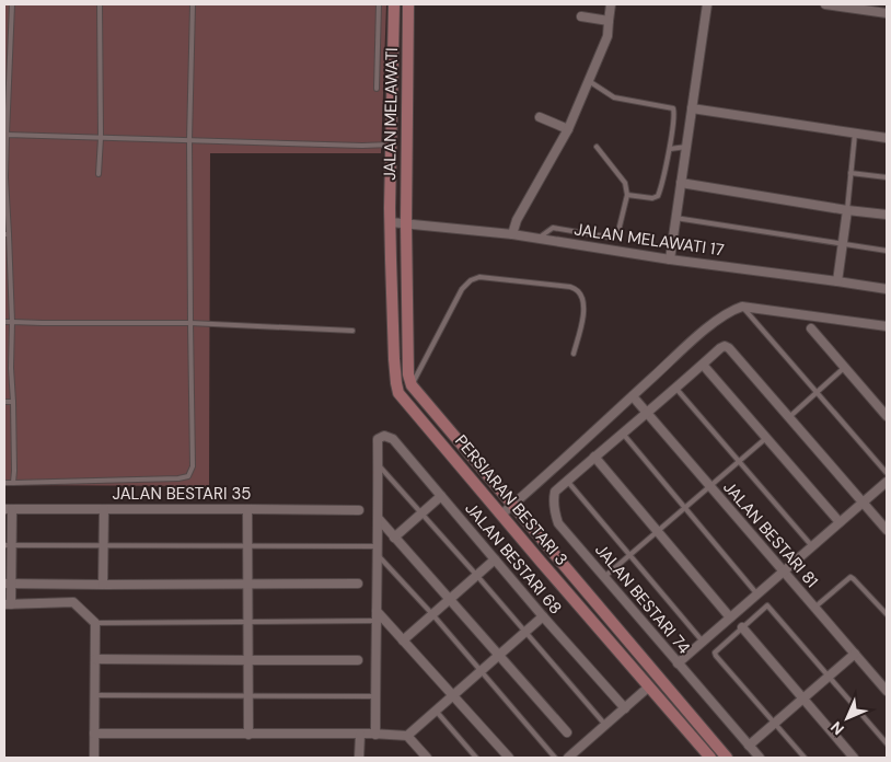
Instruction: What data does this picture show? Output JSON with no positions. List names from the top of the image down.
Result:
{
  "streets": {
    "street": [
      "JALAN MELAWATI",
      "JALAN MELAWATI 17",
      "JALAN BESTARI 35",
      "PERSIARAN BESTARI 3",
      "JALAN BESTARI 81",
      "JALAN BESTARI 68",
      "JALAN BESTARI 74"
    ]
  },
  "crossings": [
    ["JALAN MELAWATI", "JALAN MELAWATI 17"],
    ["JALAN MELAWATI", "PERSIARAN BESTARI 3"],
    ["JALAN MELAWATI 17", "PERSIARAN BESTARI 3"],
    ["JALAN BESTARI 81", "JALAN BESTARI 74"]
  ],
  "north": "bottom left"
}
